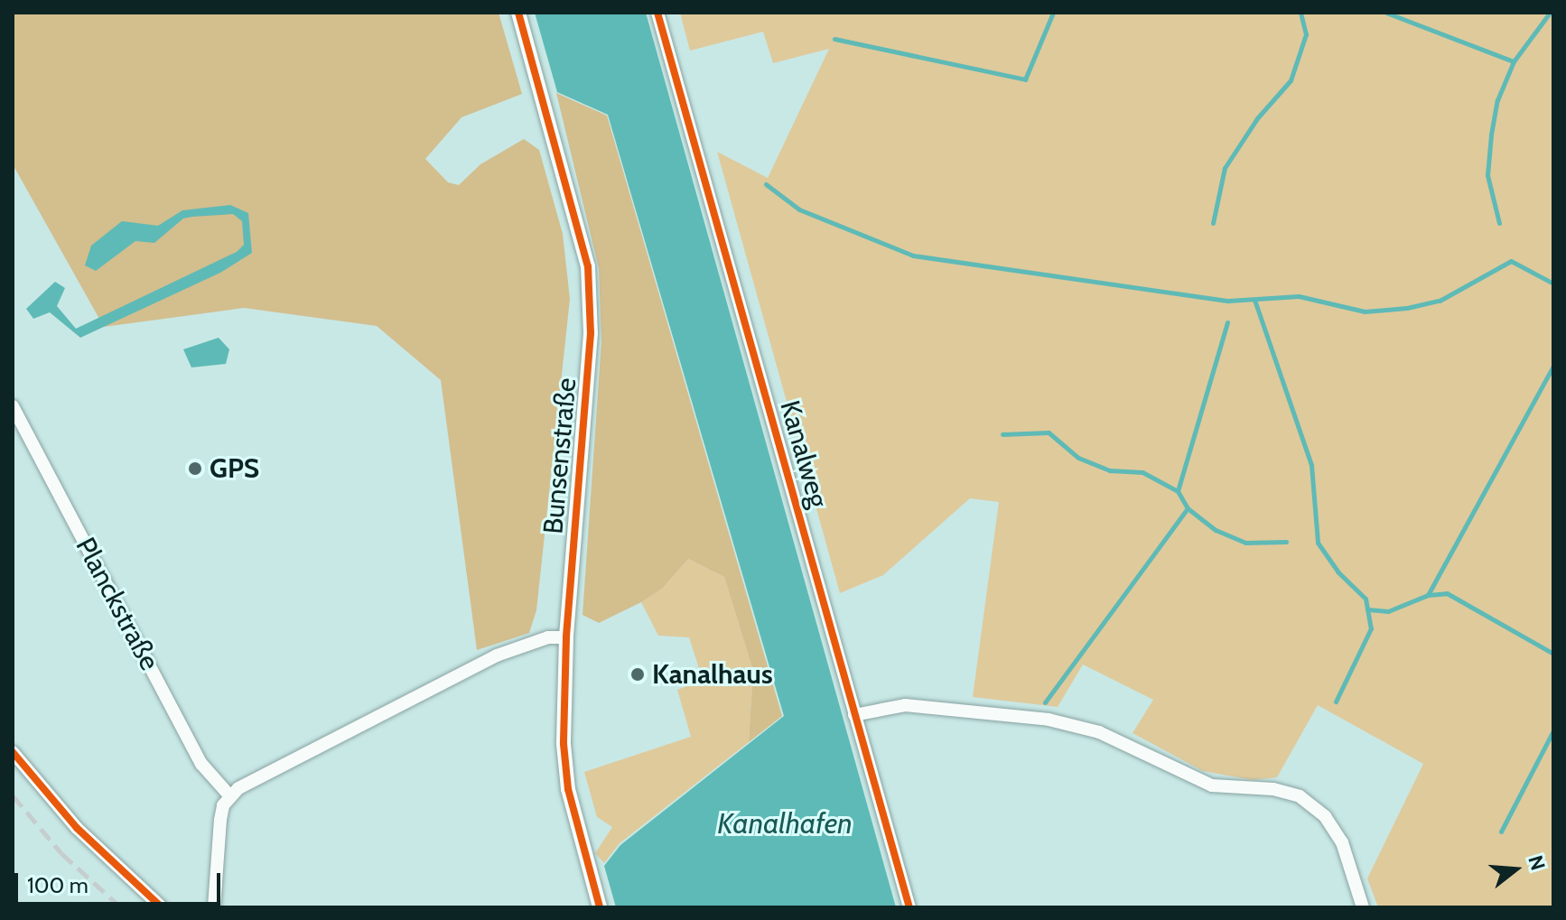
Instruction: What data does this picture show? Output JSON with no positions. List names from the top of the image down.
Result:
{
  "streets": {
    "street": ["Kanalweg", "Bunsenstraße", "Planckstraße"]
  },
  "water": ["Kanalhafen"],
  "places": ["GPS", "Kanalhaus"],
  "scale_bar": "100 m",
  "north": "right"
}
